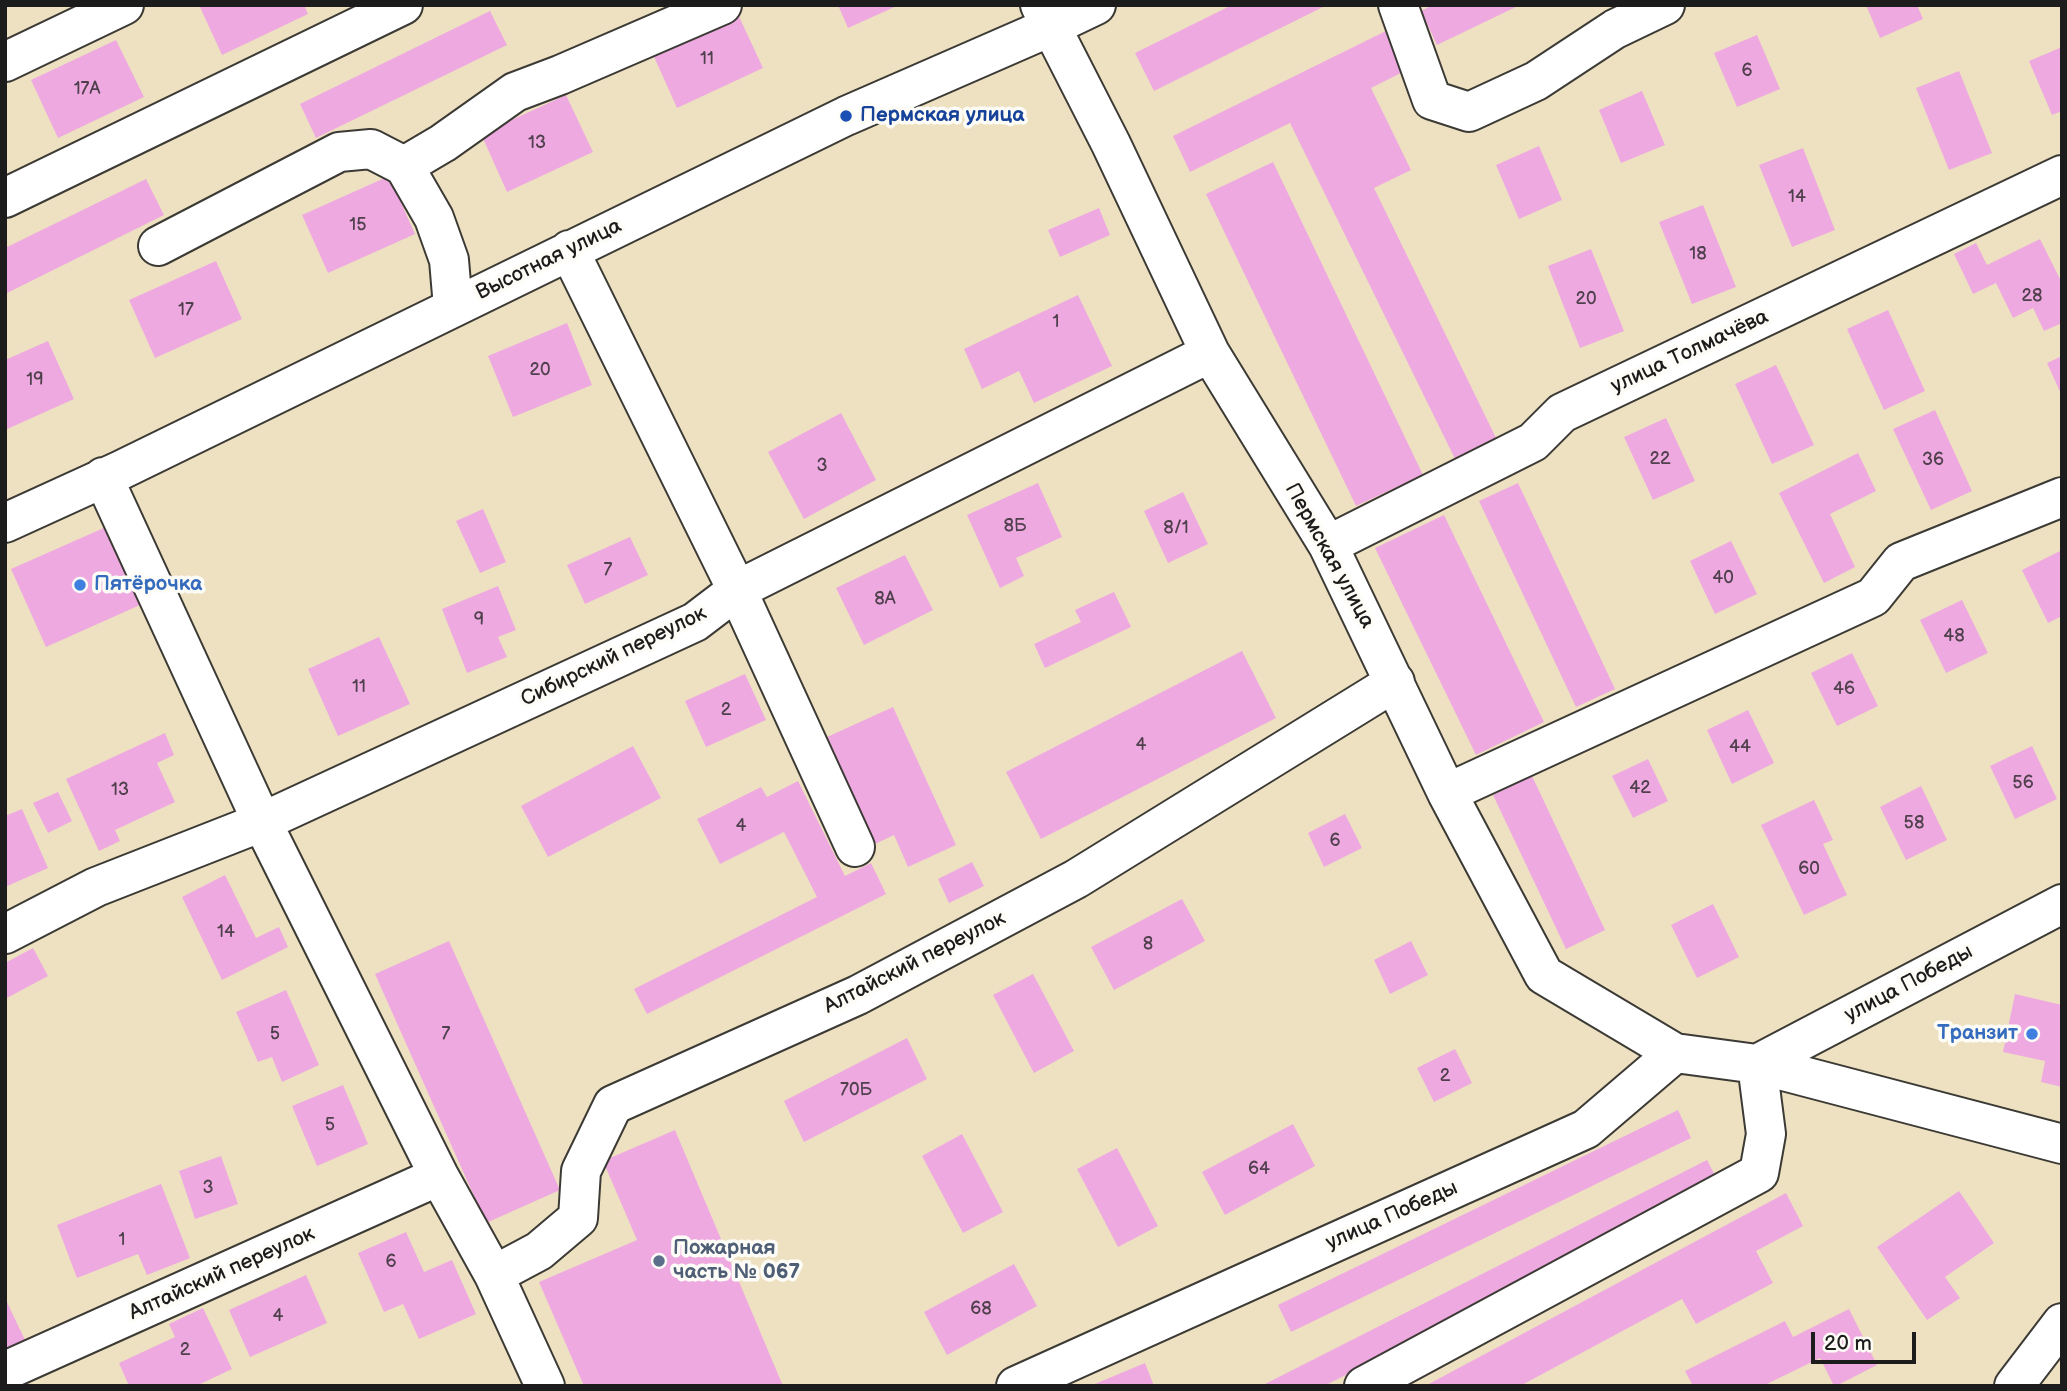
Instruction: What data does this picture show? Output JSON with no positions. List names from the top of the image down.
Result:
{
  "streets": {
    "street": [
      "Высотная улица",
      "улица Толмачёва",
      "Пермская улица",
      "Сибирский переулок",
      "Алтайский переулок",
      "улица Победы"
    ]
  },
  "crossings": [
    ["Высотная улица", "Пермская улица"],
    ["улица Толмачёва", "Пермская улица"],
    ["Пермская улица", "Сибирский переулок"],
    ["Пермская улица", "Алтайский переулок"],
    ["Пермская улица", "улица Победы"]
  ],
  "places": [
    "Пермская улица",
    "Пятёрочка",
    "Транзит",
    "Пожарная часть № 067"
  ],
  "house_numbers": [
    "11",
    "6",
    "17А",
    "13",
    "14",
    "15",
    "18",
    "28",
    "20",
    "17",
    "1",
    "20",
    "19",
    "22",
    "36",
    "3",
    "8Б",
    "8/1",
    "7",
    "40",
    "8А",
    "9",
    "48",
    "11",
    "46",
    "2",
    "4",
    "44",
    "56",
    "42",
    "13",
    "58",
    "4",
    "6",
    "60",
    "14",
    "8",
    "5",
    "7",
    "2",
    "70Б",
    "5",
    "64",
    "3",
    "1",
    "6",
    "68",
    "4",
    "2"
  ],
  "scale_bar": "20 m"
}
